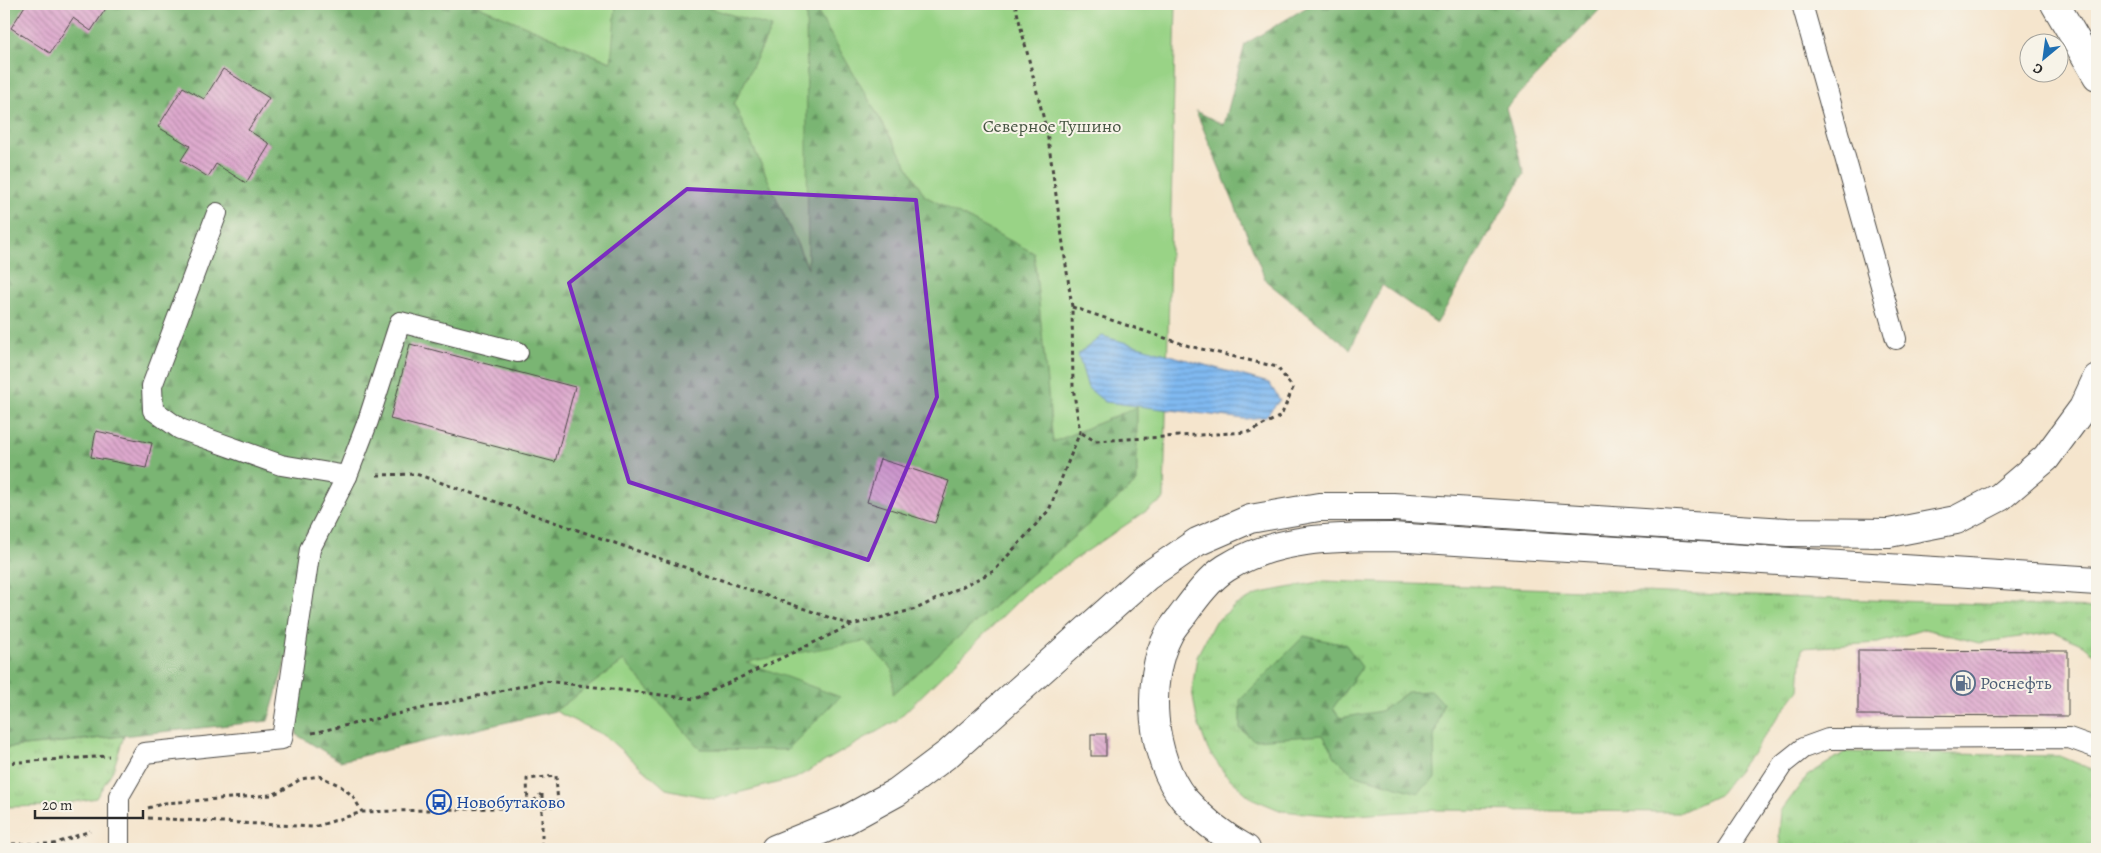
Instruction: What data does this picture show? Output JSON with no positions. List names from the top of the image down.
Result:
{
  "parks": ["Северное Тушино"],
  "places": {
    "fuel station": ["Роснефть"],
    "bus stop": ["Новобутаково"]
  },
  "scale_bar": "20 m",
  "north": "bottom left"
}
